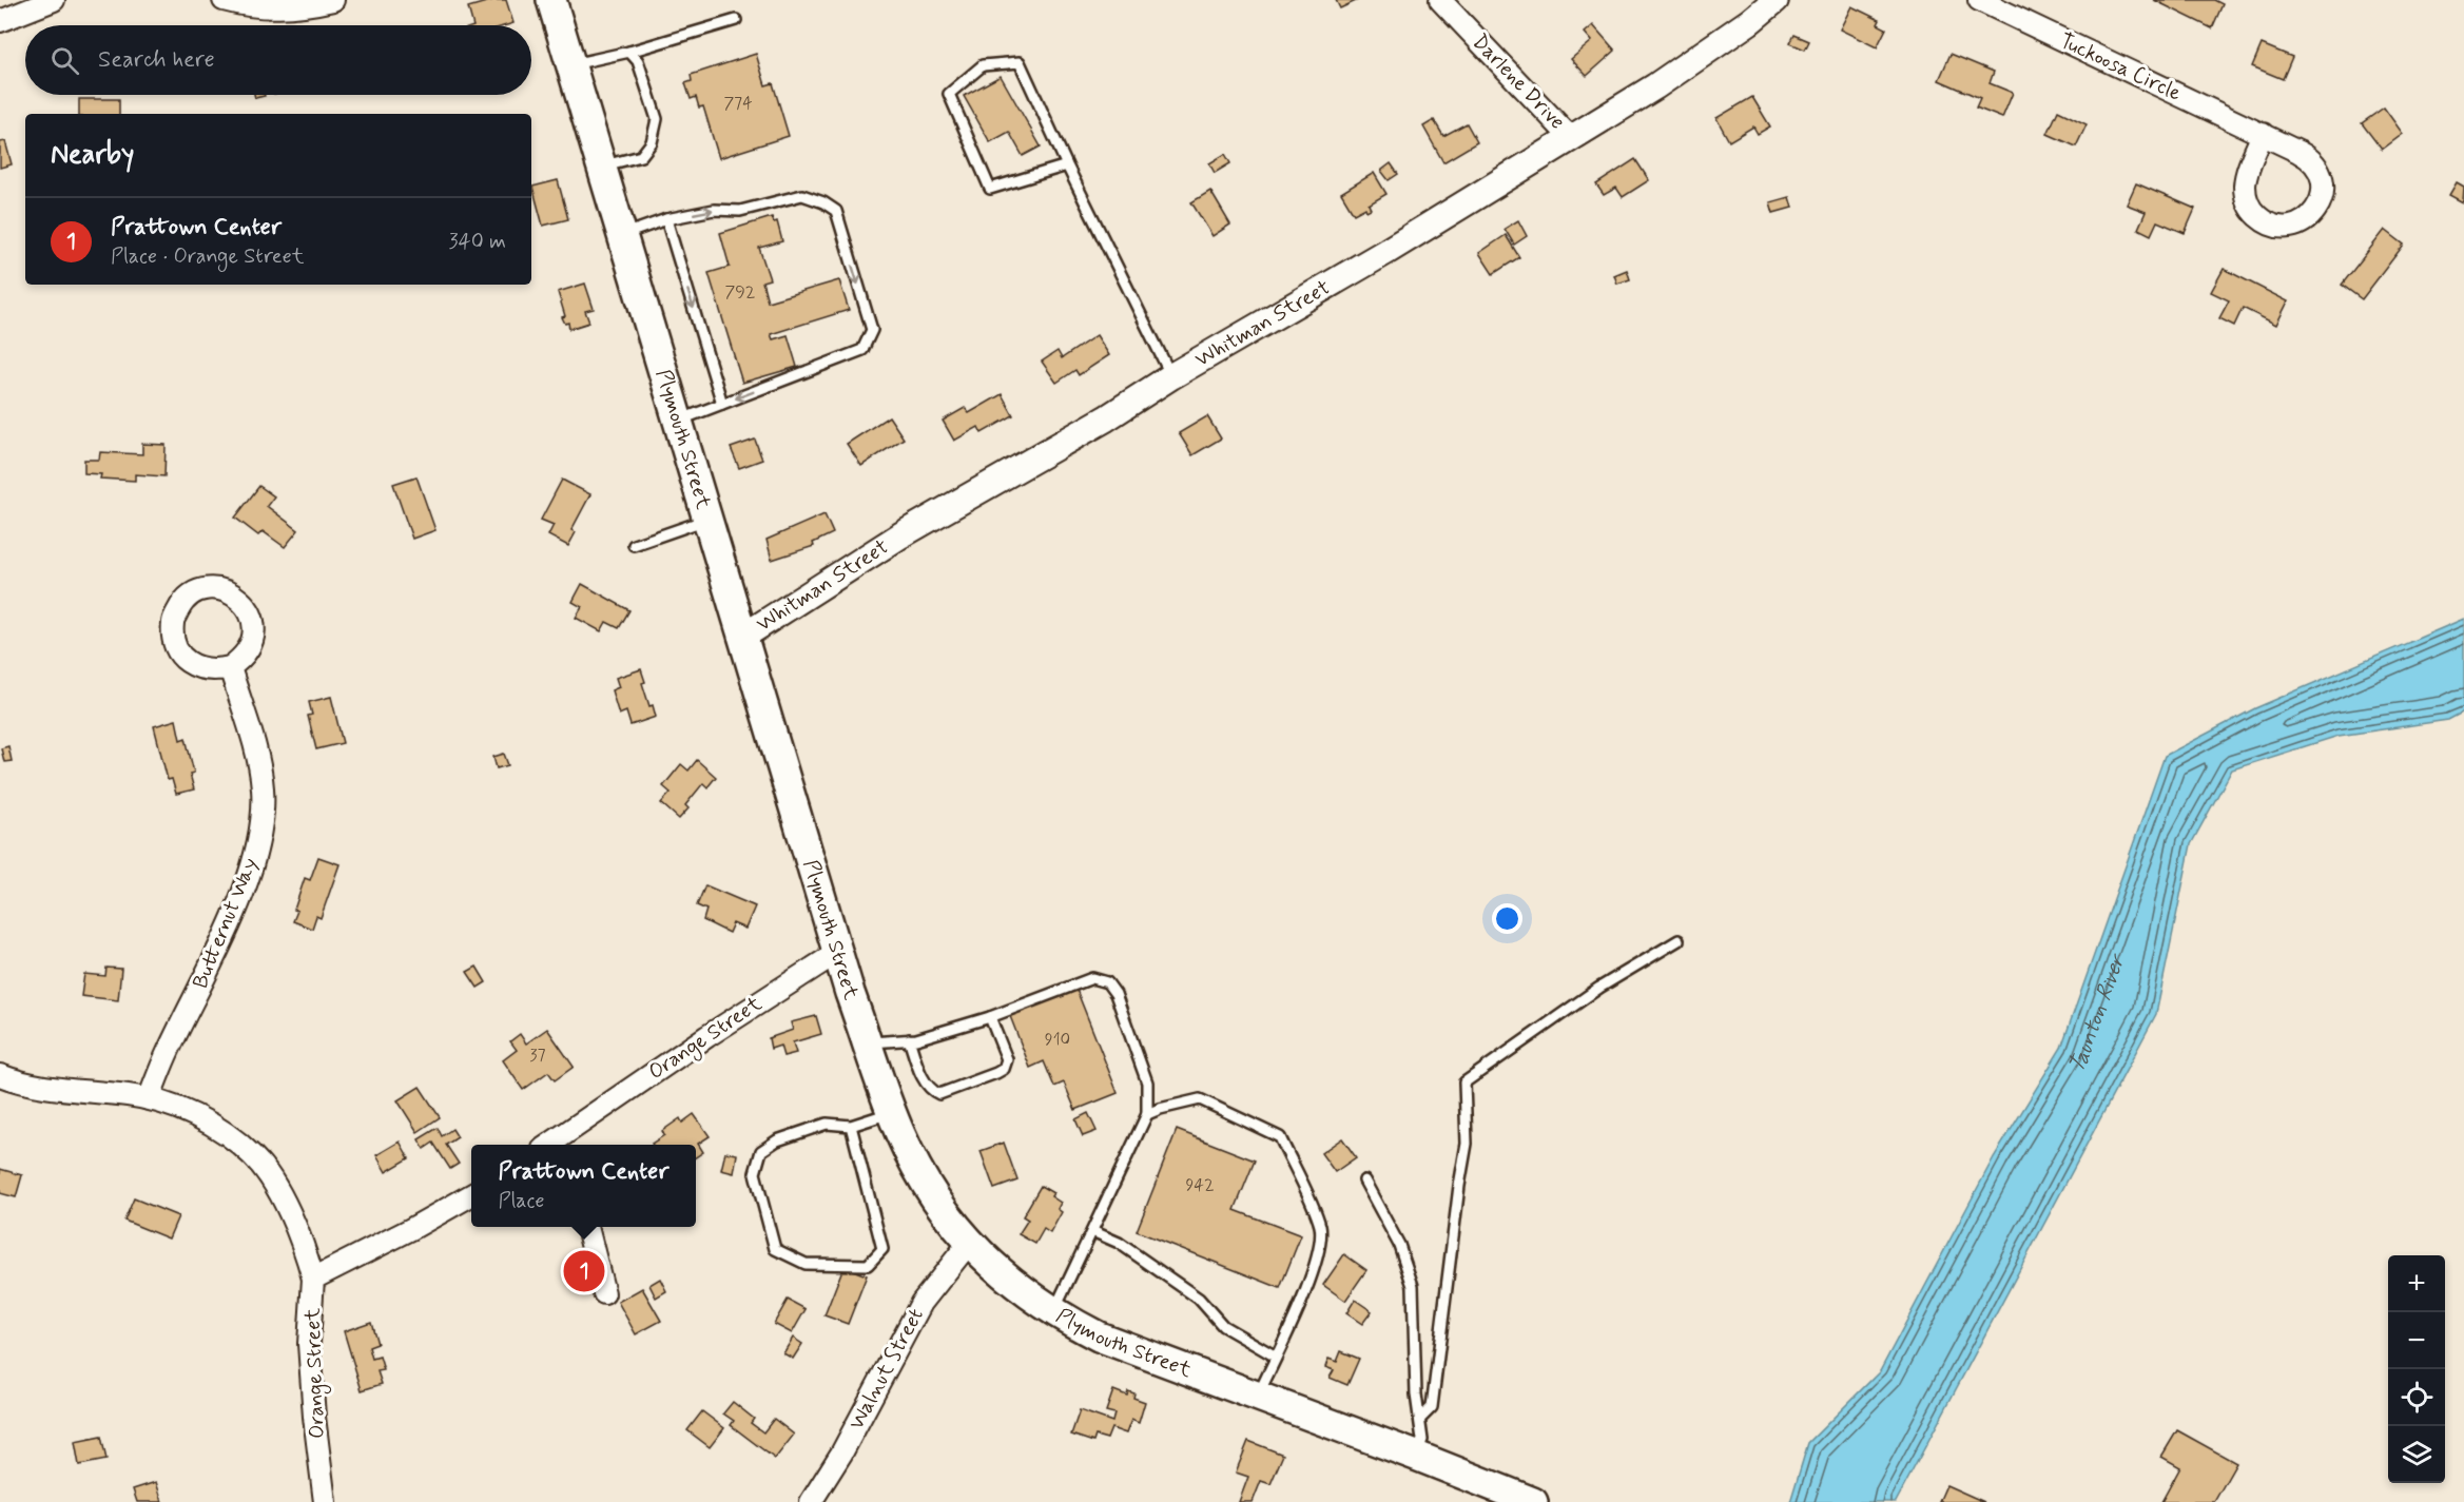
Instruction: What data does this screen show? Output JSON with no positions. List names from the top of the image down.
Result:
{
  "streets": {
    "main road": ["Plymouth Street"],
    "street": [
      "Tuckoosa Circle",
      "Darlene Drive",
      "Whitman Street",
      "Butternut Way",
      "Orange Street",
      "Walnut Street"
    ]
  },
  "crossings": [
    ["Darlene Drive", "Whitman Street"],
    ["Whitman Street", "Plymouth Street"],
    ["Plymouth Street", "Orange Street"],
    ["Plymouth Street", "Walnut Street"]
  ],
  "water": ["Taunton River"],
  "house_numbers": [
    "774",
    "792",
    "910",
    "37",
    "942"
  ],
  "page": {
    "search": "Search here",
    "heading": "Nearby",
    "list": [
      {
        "mark": "1",
        "name": "Prattown Center",
        "note": "Place · Orange Street",
        "value": "340 m"
      }
    ],
    "popup": ["Prattown Center", "Place"],
    "pins": "1",
    "map_buttons": ["+", "−"]
  }
}
